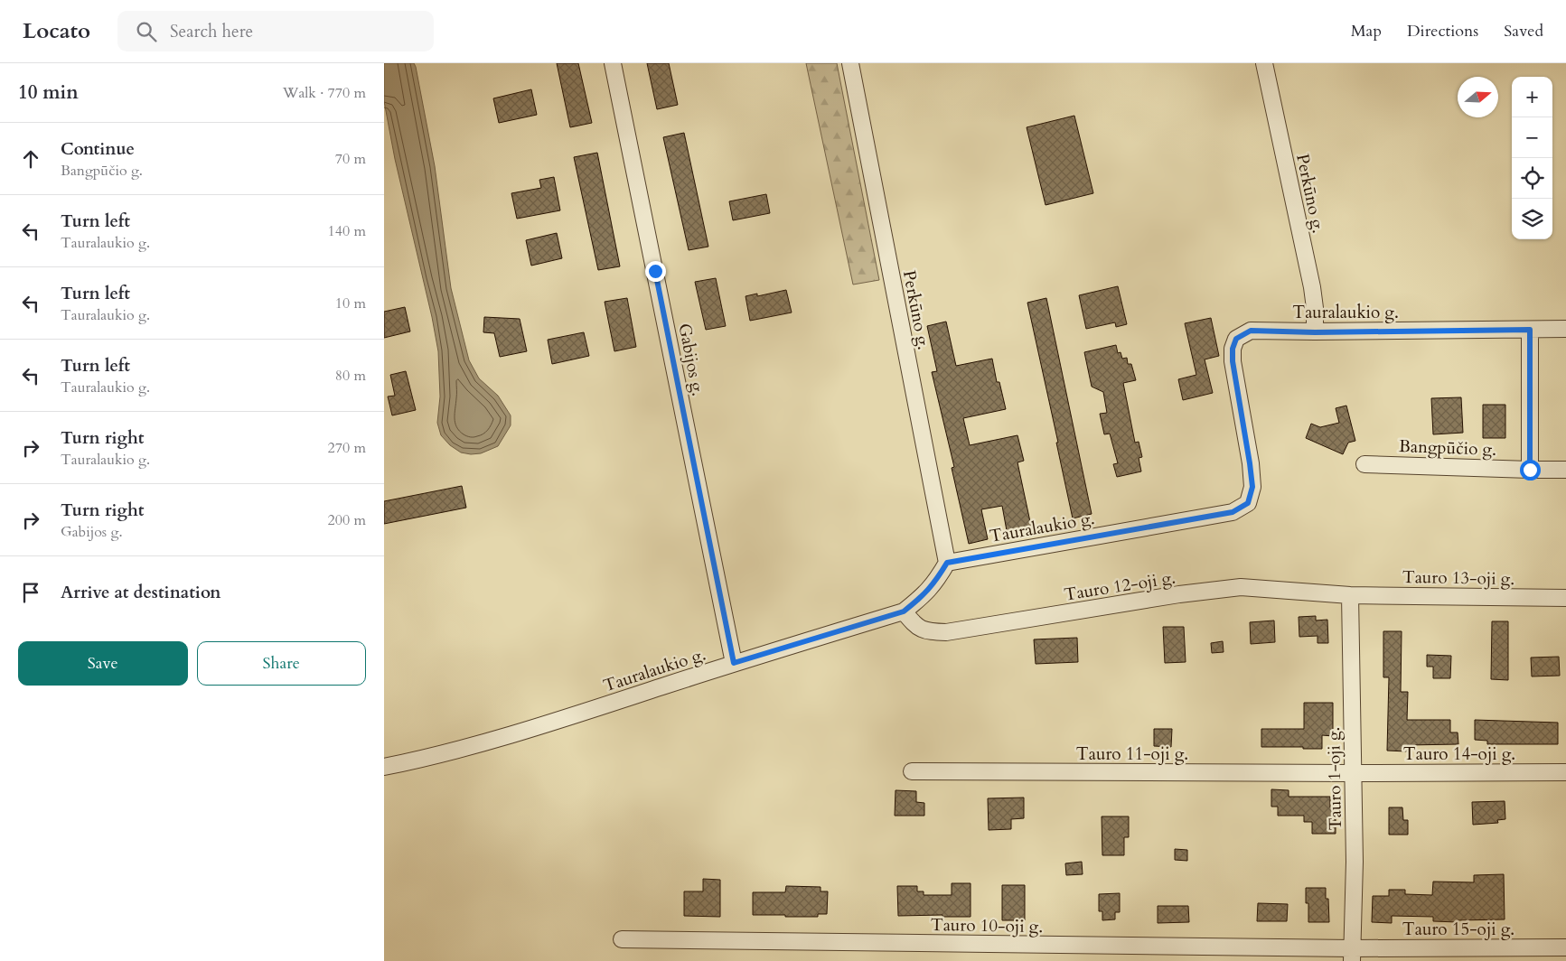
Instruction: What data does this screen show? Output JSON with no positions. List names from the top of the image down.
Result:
{
  "streets": {
    "street": [
      "Perkūno g.",
      "Tauralaukio g.",
      "Gabijos g.",
      "Bangpūčio g.",
      "Tauro 13-oji g.",
      "Tauro 12-oji g.",
      "Tauro 11-oji g.",
      "Tauro 14-oji g.",
      "Tauro 1-oji g.",
      "Tauro 10-oji g.",
      "Tauro 15-oji g."
    ]
  },
  "crossings": [
    ["Perkūno g.", "Tauralaukio g."],
    ["Tauralaukio g.", "Gabijos g."],
    ["Tauralaukio g.", "Tauro 12-oji g."],
    ["Tauro 13-oji g.", "Tauro 12-oji g."],
    ["Tauro 13-oji g.", "Tauro 1-oji g."],
    ["Tauro 12-oji g.", "Tauro 1-oji g."],
    ["Tauro 11-oji g.", "Tauro 14-oji g."],
    ["Tauro 11-oji g.", "Tauro 1-oji g."],
    ["Tauro 14-oji g.", "Tauro 1-oji g."],
    ["Tauro 1-oji g.", "Tauro 10-oji g."],
    ["Tauro 1-oji g.", "Tauro 15-oji g."],
    ["Tauro 10-oji g.", "Tauro 15-oji g."]
  ],
  "north": "right",
  "page": {
    "header": "Locato",
    "search": "Search here",
    "nav": ["Map", "Directions", "Saved"],
    "heading": ["10 min", "Walk · 770 m"],
    "map_buttons": ["+", "−"],
    "list": [
      ["Continue", "Bangpūčio g.", "70 m"],
      ["Turn left", "Tauralaukio g.", "140 m"],
      ["Turn left", "Tauralaukio g.", "10 m"],
      ["Turn left", "Tauralaukio g.", "80 m"],
      ["Turn right", "Tauralaukio g.", "270 m"],
      ["Turn right", "Gabijos g.", "200 m"],
      "Arrive at destination"
    ],
    "buttons": ["Save", "Share"]
  }
}
